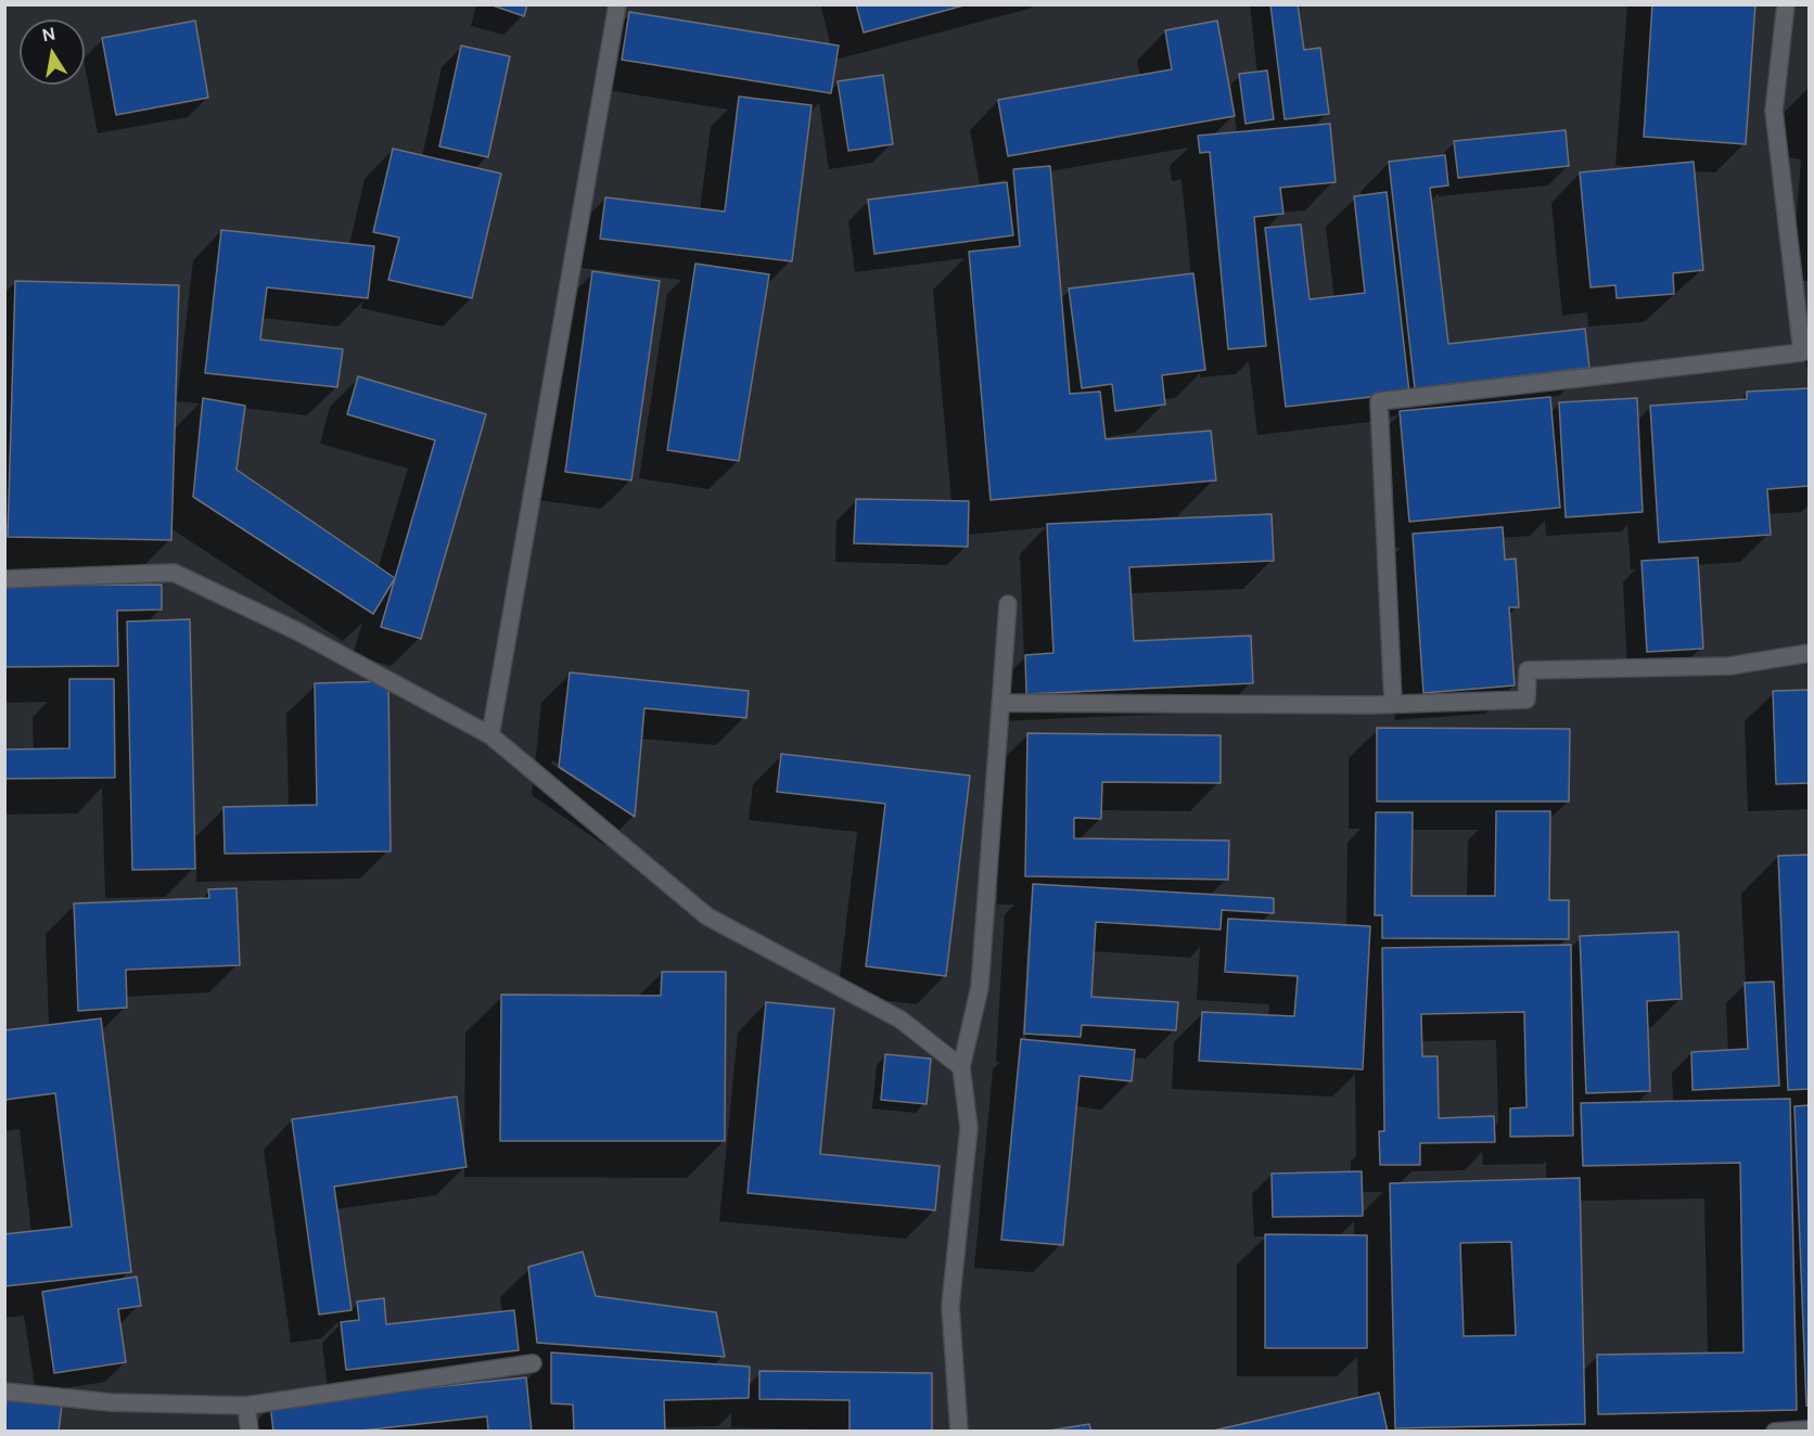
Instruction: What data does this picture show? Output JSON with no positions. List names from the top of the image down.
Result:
{
  "north": "top"
}
